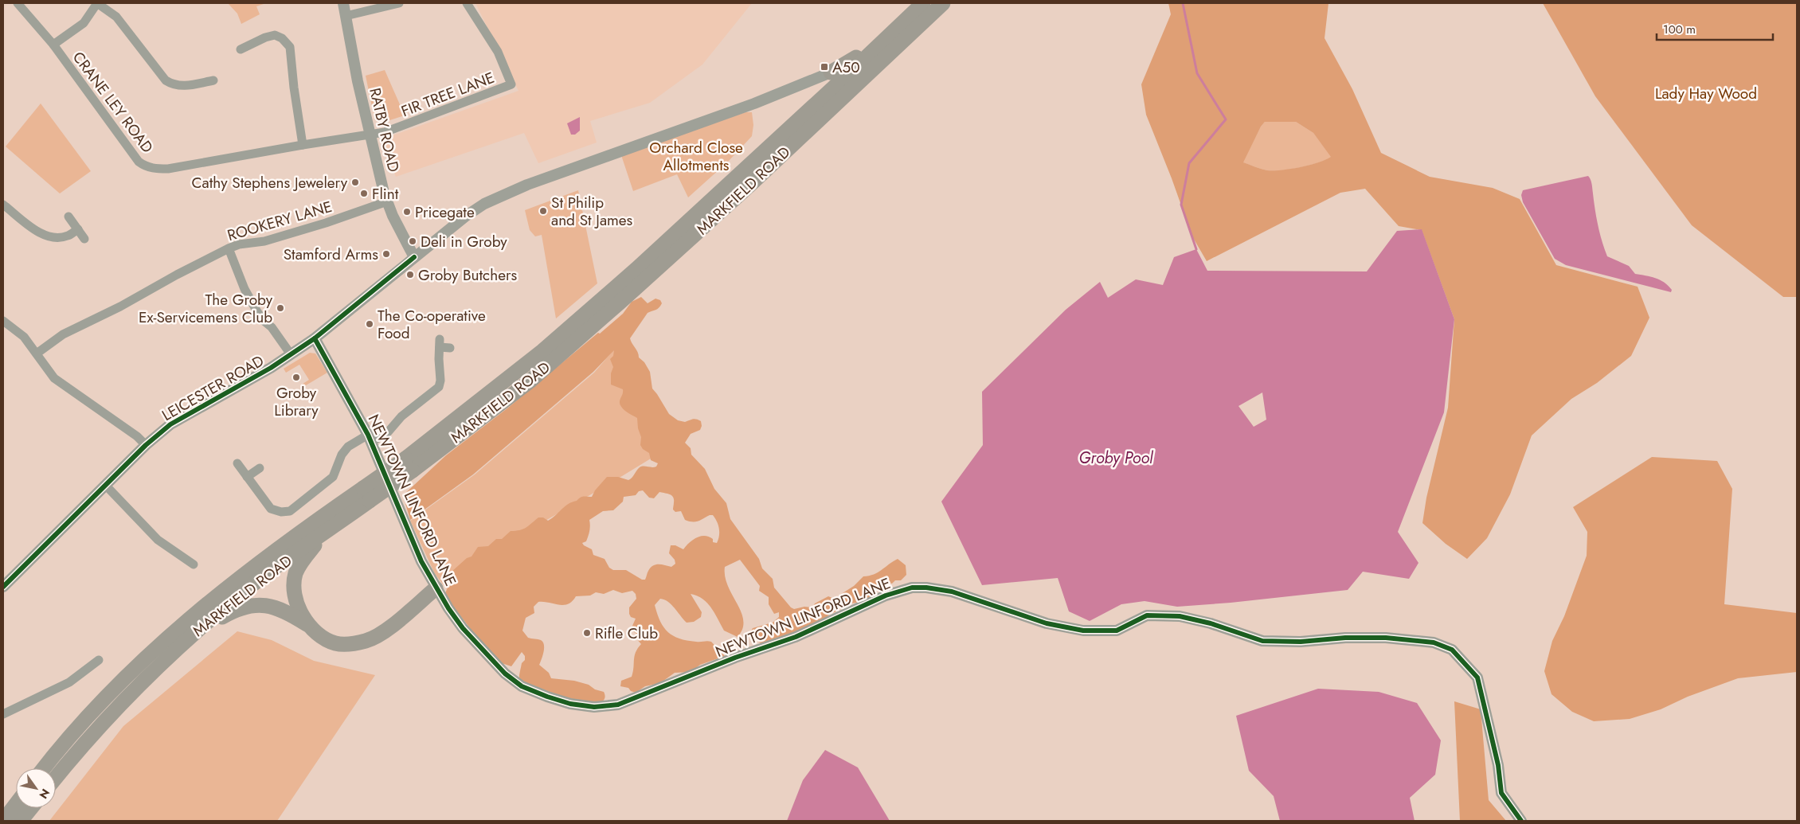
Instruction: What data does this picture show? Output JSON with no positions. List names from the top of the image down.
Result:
{
  "streets": {
    "highway": ["MARKFIELD ROAD"],
    "street": [
      "FIR TREE LANE",
      "CRANE LEY ROAD",
      "RATBY ROAD",
      "ROOKERY LANE",
      "LEICESTER ROAD",
      "NEWTOWN LINFORD LANE"
    ]
  },
  "crossings": [
    ["FIR TREE LANE", "CRANE LEY ROAD"],
    ["FIR TREE LANE", "RATBY ROAD"],
    ["CRANE LEY ROAD", "RATBY ROAD"],
    ["RATBY ROAD", "ROOKERY LANE"],
    ["RATBY ROAD", "LEICESTER ROAD"],
    ["LEICESTER ROAD", "NEWTOWN LINFORD LANE"]
  ],
  "water": ["Groby Pool"],
  "parks": ["Lady Hay Wood", "Orchard Close Allotments"],
  "places": {
    "transit": ["A50"],
    "other": [
      "Cathy Stephens Jewelery",
      "Flint",
      "St Philip and St James",
      "Pricegate",
      "Deli in Groby",
      "Stamford Arms",
      "Groby Butchers",
      "The Groby Ex-Servicemens Club",
      "The Co-operative Food",
      "Groby Library",
      "Rifle Club"
    ]
  },
  "scale_bar": "100 m",
  "north": "bottom right"
}
